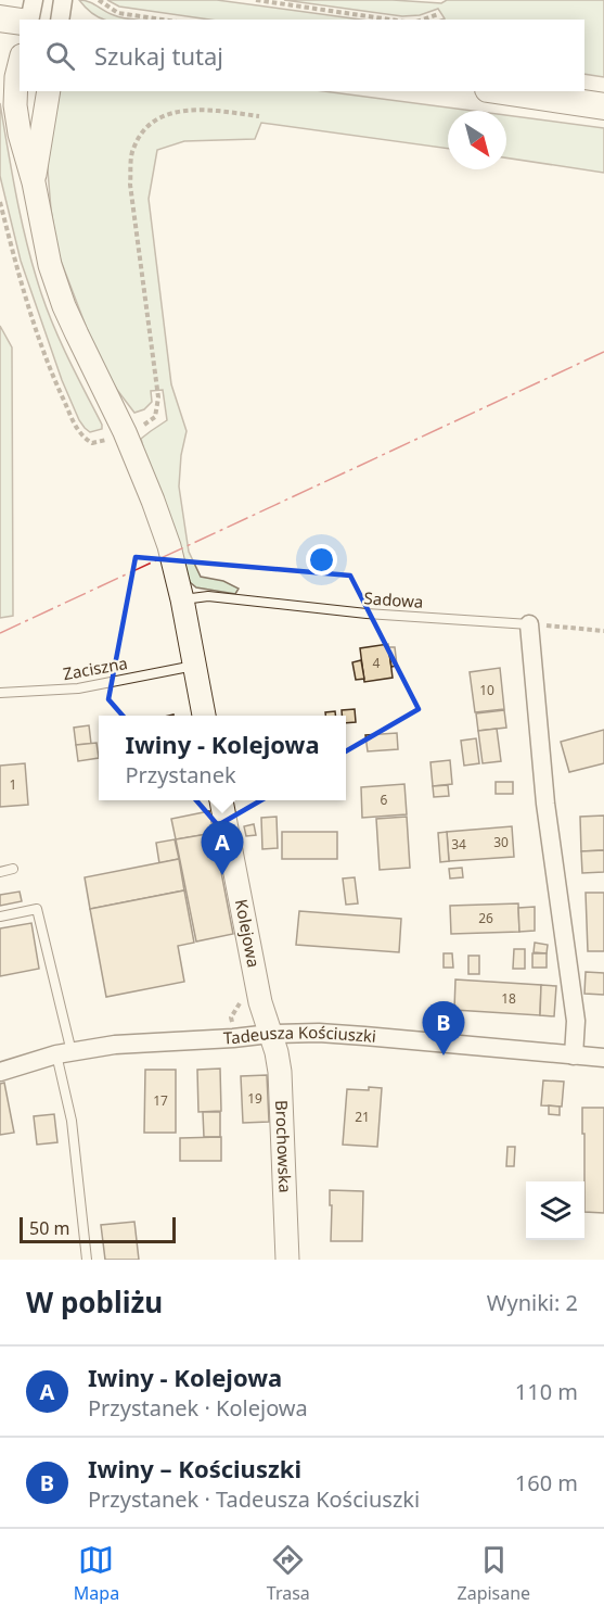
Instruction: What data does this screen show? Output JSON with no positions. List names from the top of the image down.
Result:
{
  "streets": {
    "street": ["Kolejowa", "Tadeusza Kościuszki", "Brochowska"],
    "lane": ["Sadowa", "Zaciszna"]
  },
  "crossings": [
    ["Kolejowa", "Tadeusza Kościuszki"],
    ["Kolejowa", "Brochowska"],
    ["Tadeusza Kościuszki", "Brochowska"]
  ],
  "house_numbers": [
    "4",
    "10",
    "1",
    "6",
    "30",
    "34",
    "26",
    "18",
    "19",
    "17",
    "21"
  ],
  "scale_bar": "50 m",
  "north": "bottom right",
  "page": {
    "search": "Szukaj tutaj",
    "popup": ["Iwiny - Kolejowa", "Przystanek"],
    "pins": ["A", "B"],
    "scale": "50 m",
    "heading": ["W pobliżu", "Wyniki: 2"],
    "list": [
      {
        "mark": "A",
        "name": "Iwiny - Kolejowa",
        "note": "Przystanek · Kolejowa",
        "value": "110 m"
      },
      {
        "mark": "B",
        "name": "Iwiny – Kościuszki",
        "note": "Przystanek · Tadeusza Kościuszki",
        "value": "160 m"
      }
    ],
    "nav": ["Mapa", "Trasa", "Zapisane"]
  }
}
